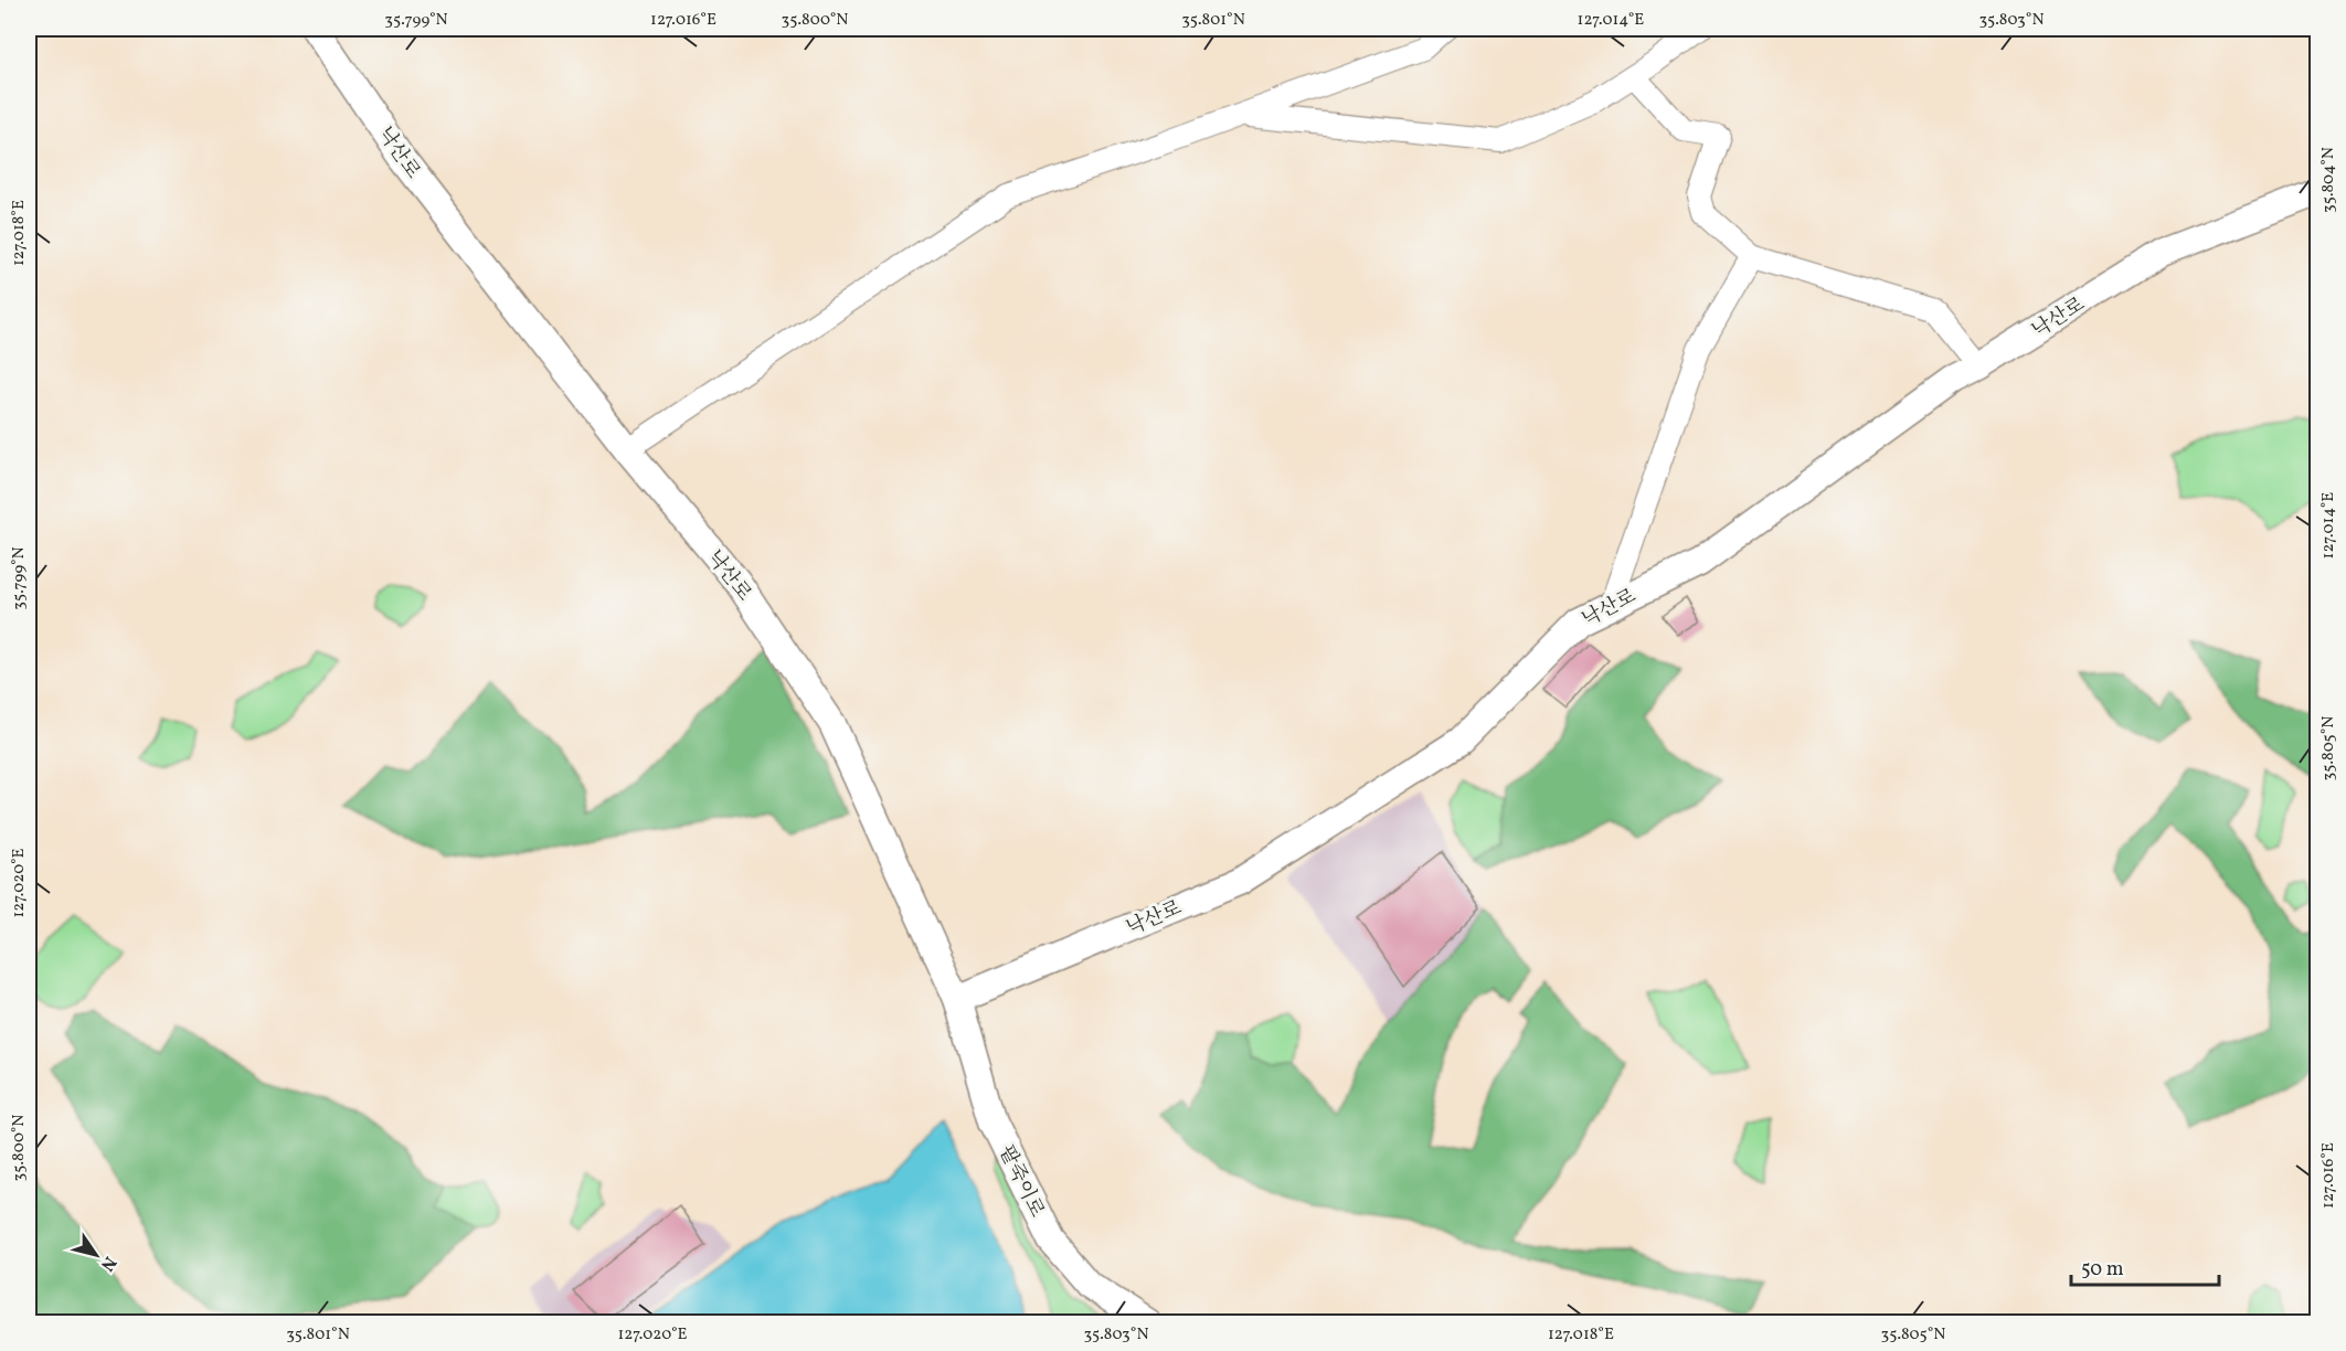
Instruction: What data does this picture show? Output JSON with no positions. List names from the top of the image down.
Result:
{
  "streets": {
    "street": ["낙산로", "팥죽이로"]
  },
  "crossings": [
    ["낙산로", "팥죽이로"]
  ],
  "scale_bar": "50 m",
  "north": "bottom right",
  "coordinates": [
    "35.799°N",
    "127.016°E",
    "35.800°N",
    "35.801°N",
    "127.014°E",
    "35.803°N",
    "35.804°N",
    "127.018°E",
    "35.805°N",
    "127.020°E"
  ]
}
